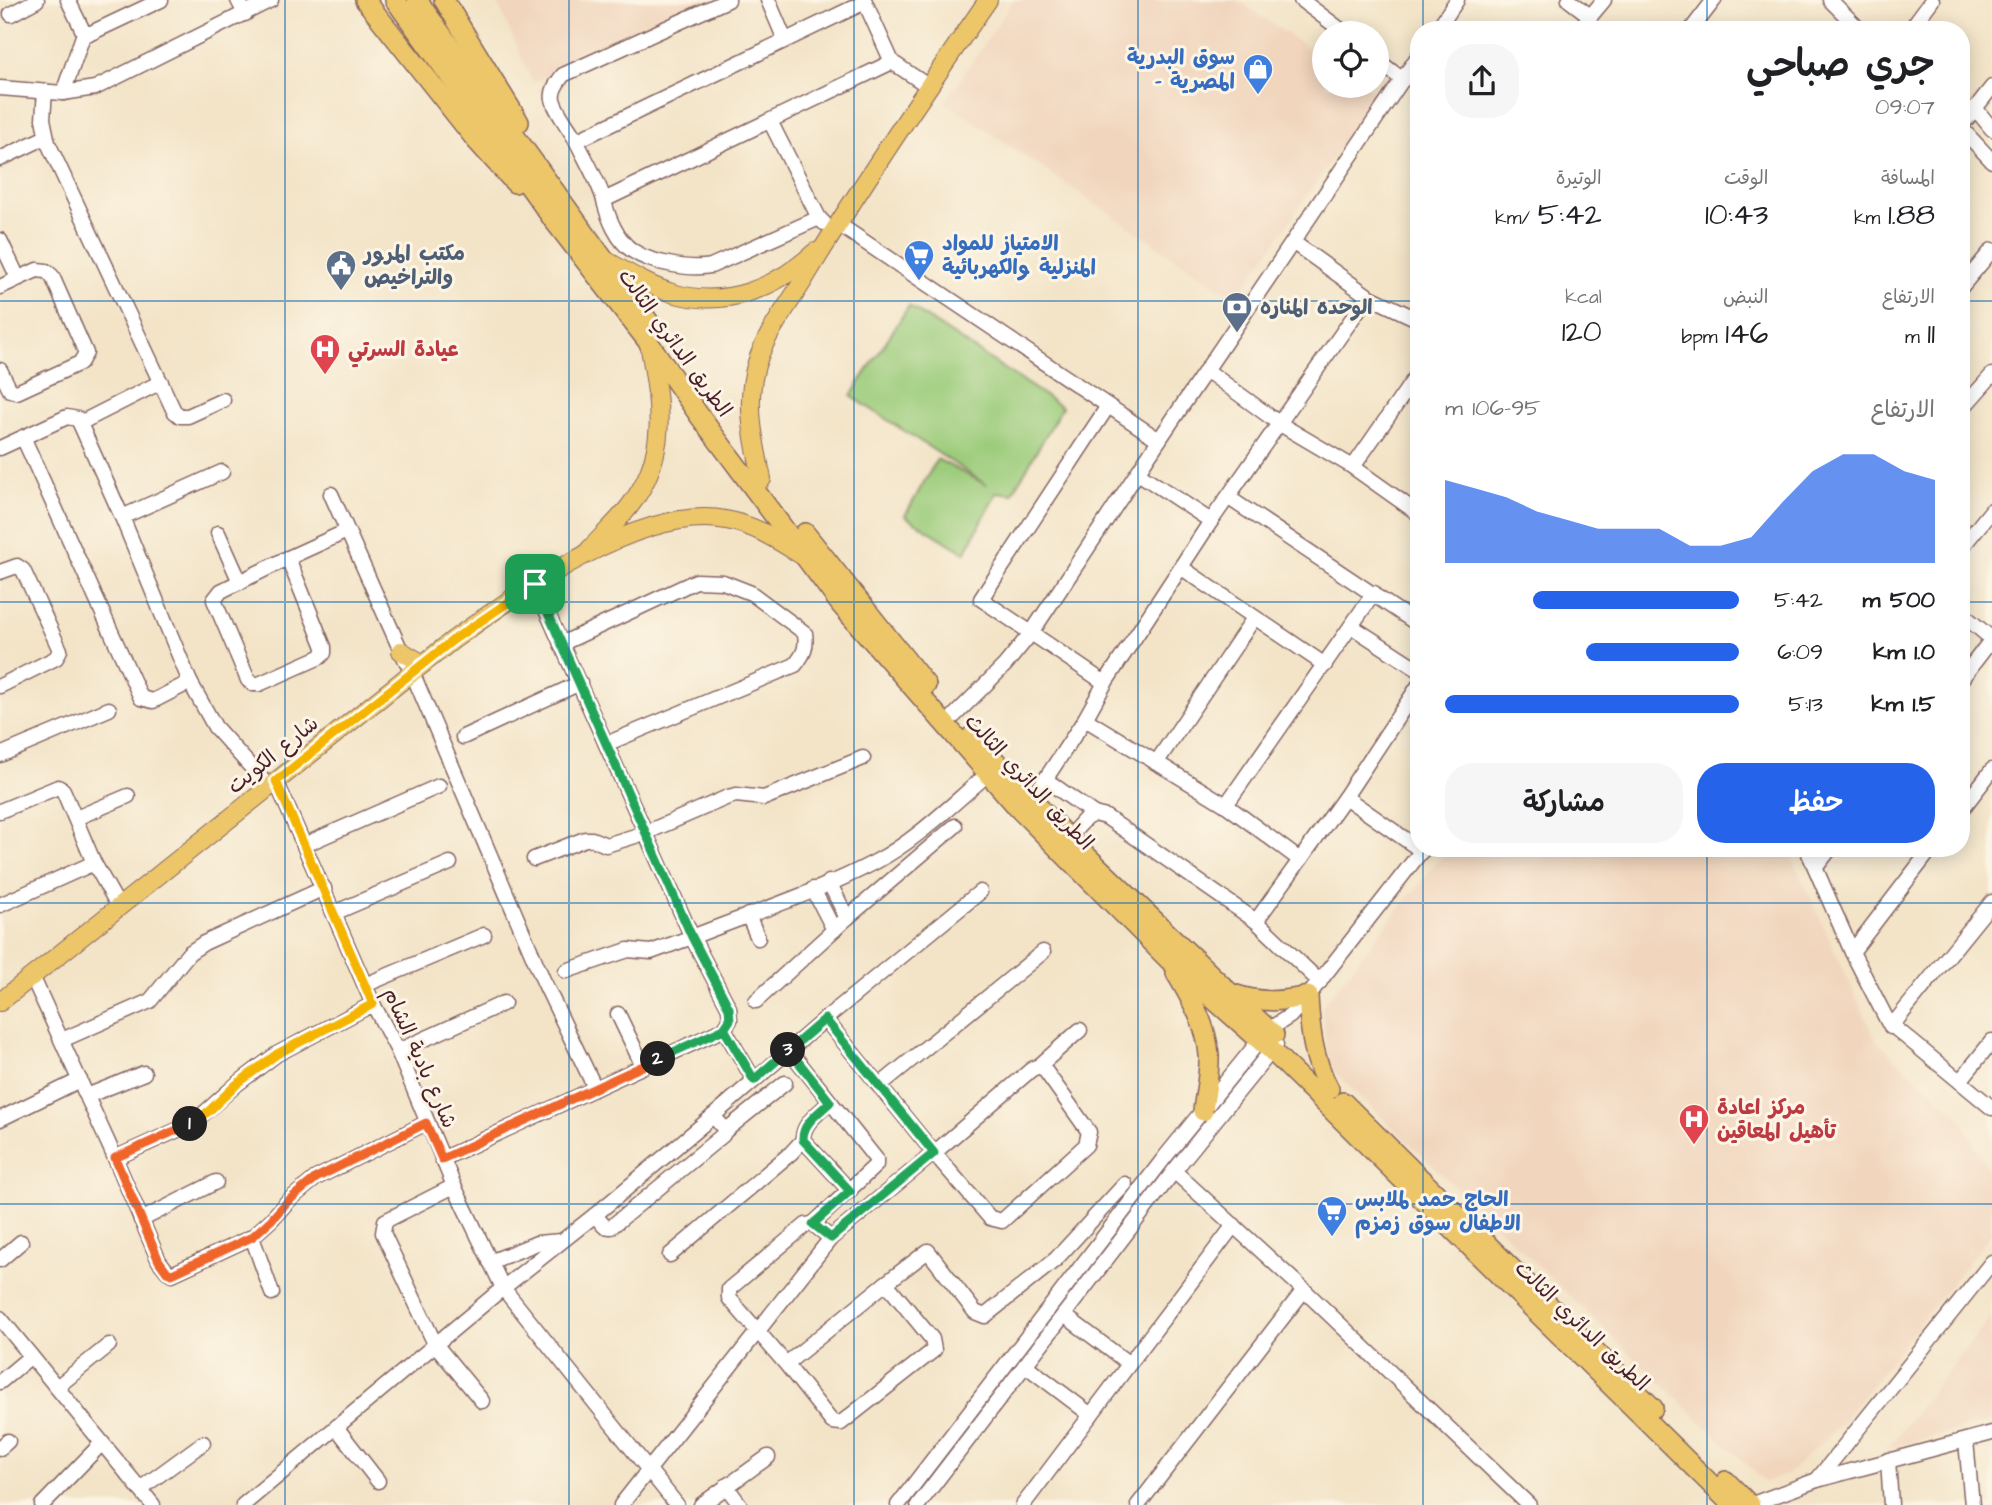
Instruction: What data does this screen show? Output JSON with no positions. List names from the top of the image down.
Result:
{
  "streets": {
    "highway": ["الطريق الدائري الثالث"],
    "main road": ["شارع الكويت"],
    "street": ["شارع بادية الشام"]
  },
  "crossings": [
    ["الطريق الدائري الثالث", "شارع الكويت"],
    ["شارع الكويت", "شارع بادية الشام"]
  ],
  "places": {
    "shop": ["سوق البدرية - المصرية"],
    "supermarket": ["الامتياز للمواد المنزلية والكهربائية", "الحاج حمد لملابس الاطفال سوق زمزم"],
    "public building": ["مكتب المرور والتراخيص"],
    "bank": ["الوحده المناره"],
    "hospital": ["عيادة السرتي", "مركز اعادة تأهيل المعاقين"]
  },
  "page": {
    "heading": ["جري صباحي", "09:07"],
    "stats": [
      ["المسافة", "1.88 km"],
      ["الوقت", "10:43"],
      ["الوتيرة", "5:42 /km"],
      ["الارتفاع", "11 m"],
      ["النبض", "146 bpm"],
      ["kcal", "120"]
    ],
    "chart": ["الارتفاع", "95–106 m"],
    "list": [
      {
        "name": "500 m",
        "note": "5:42"
      },
      {
        "name": "1.0 km",
        "note": "6:09"
      },
      {
        "name": "1.5 km",
        "note": "5:13"
      }
    ],
    "buttons": ["حفظ", "مشاركة"],
    "pins": ["3", "2", "1"]
  }
}
